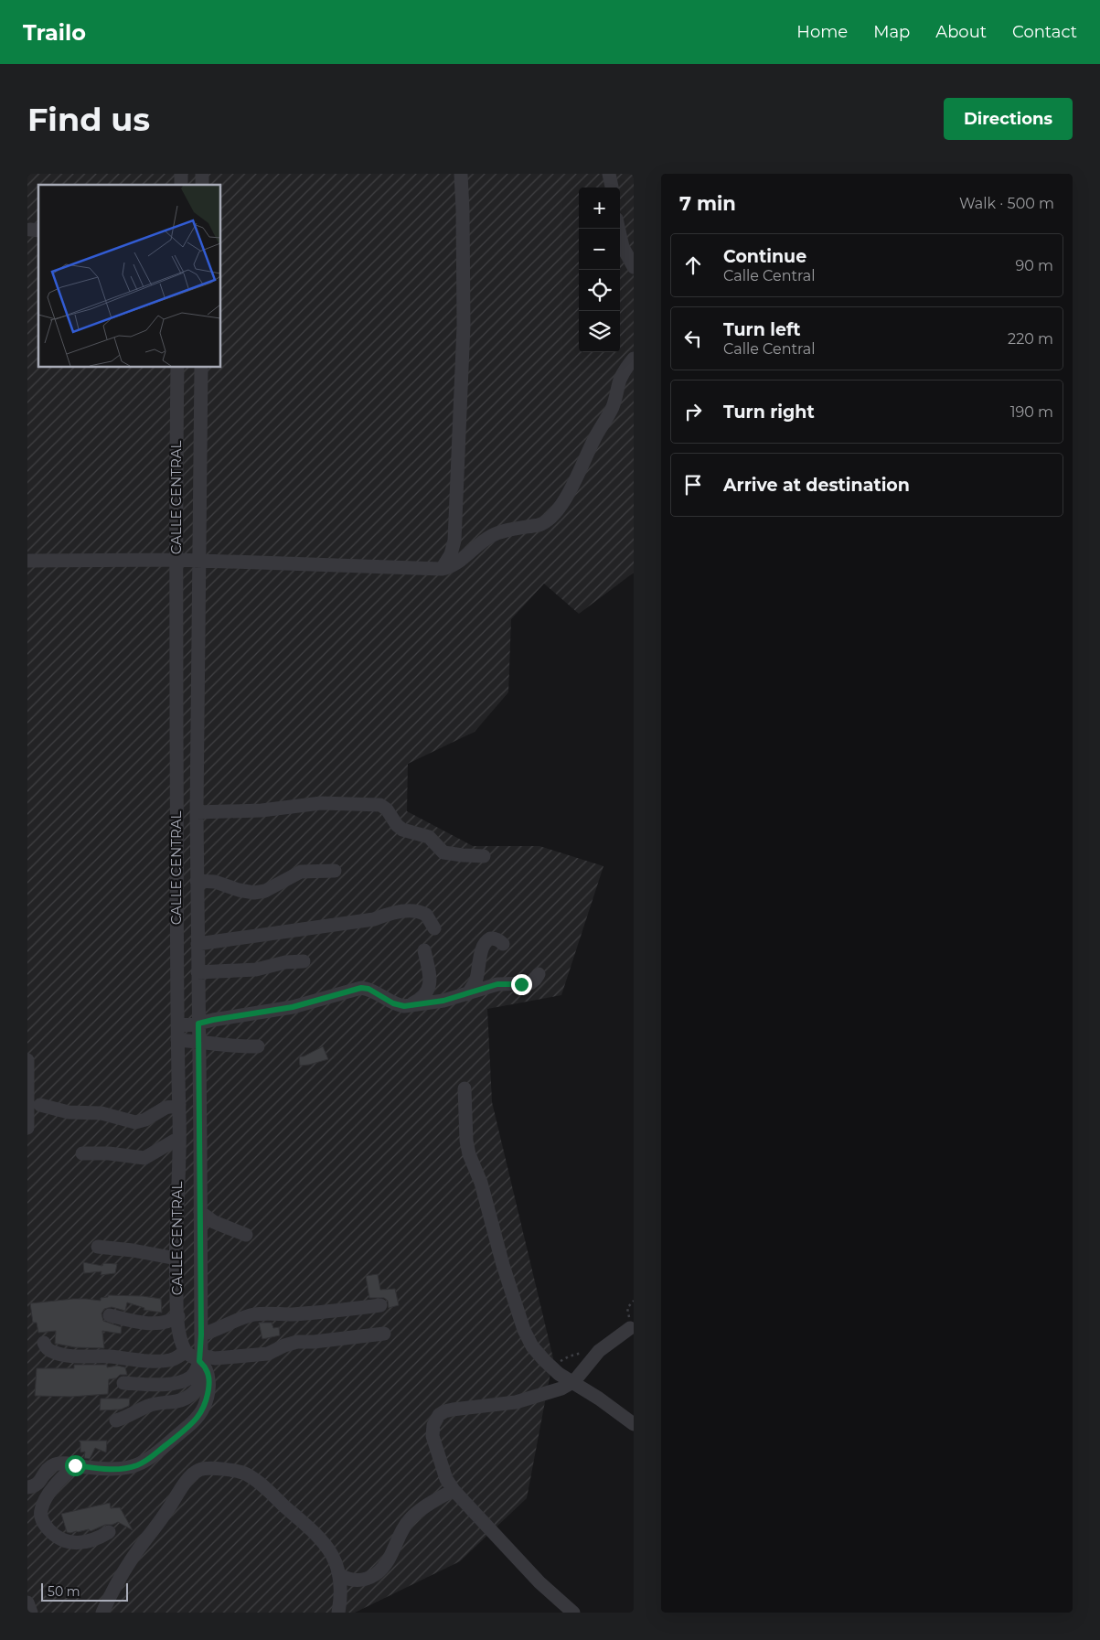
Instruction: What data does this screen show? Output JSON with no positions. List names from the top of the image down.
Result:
{
  "streets": {
    "street": ["CALLE CENTRAL"]
  },
  "scale_bar": "50 m",
  "page": {
    "header": "Trailo",
    "nav": [
      "Home",
      "Map",
      "About",
      "Contact"
    ],
    "buttons": "Directions",
    "title": "Find us",
    "heading": ["7 min", "Walk · 500 m"],
    "map_buttons": ["+", "−"],
    "list": [
      ["Continue", "Calle Central", "90 m"],
      ["Turn left", "Calle Central", "220 m"],
      ["Turn right", "190 m"],
      "Arrive at destination"
    ],
    "scale": "50 m"
  }
}
